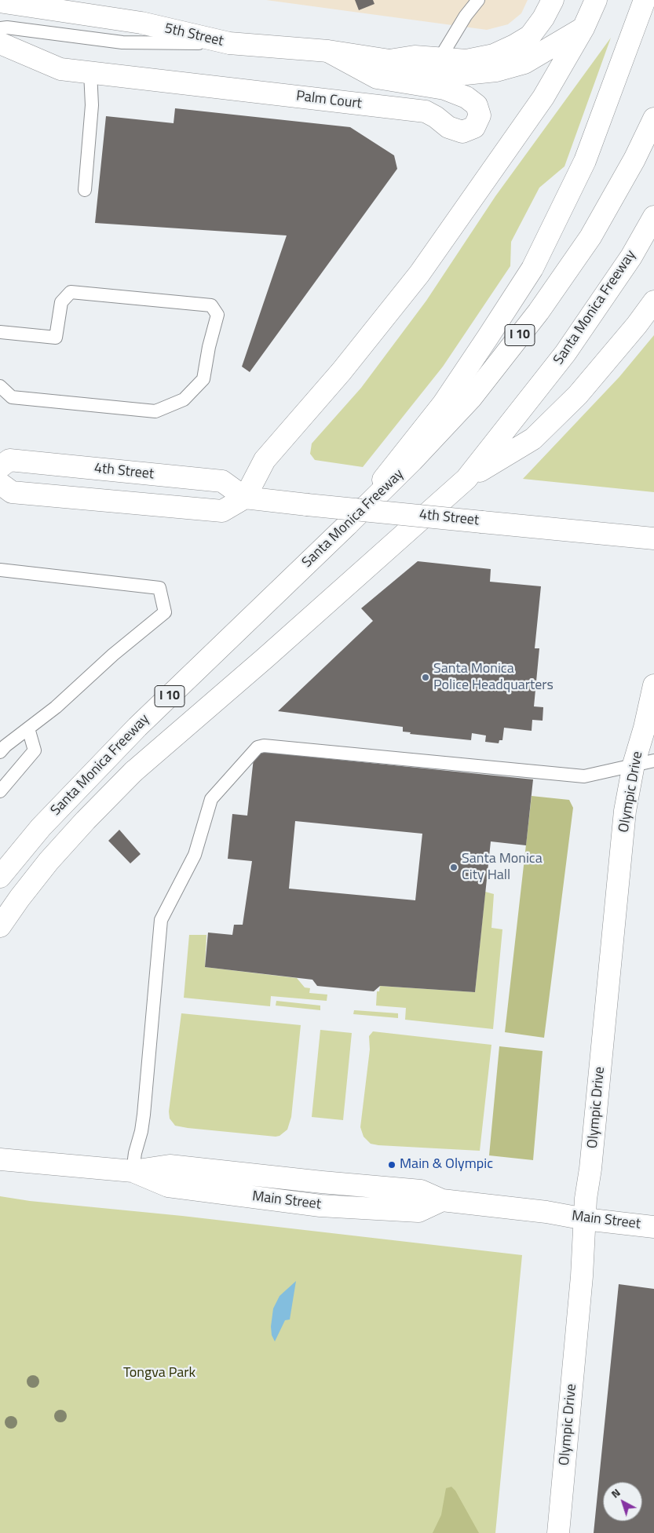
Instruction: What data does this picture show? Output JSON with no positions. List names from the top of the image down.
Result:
{
  "streets": {
    "main road": [
      "5th Street",
      "Palm Court",
      "Santa Monica Freeway",
      "I 10",
      "4th Street",
      "Olympic Drive",
      "Main Street"
    ]
  },
  "crossings": [
    ["5th Street", "Palm Court"],
    ["Olympic Drive", "Main Street"]
  ],
  "parks": ["Tongva Park"],
  "places": ["Santa Monica Police Headquarters", "Santa Monica City Hall", "Main & Olympic"],
  "north": "top left"
}
